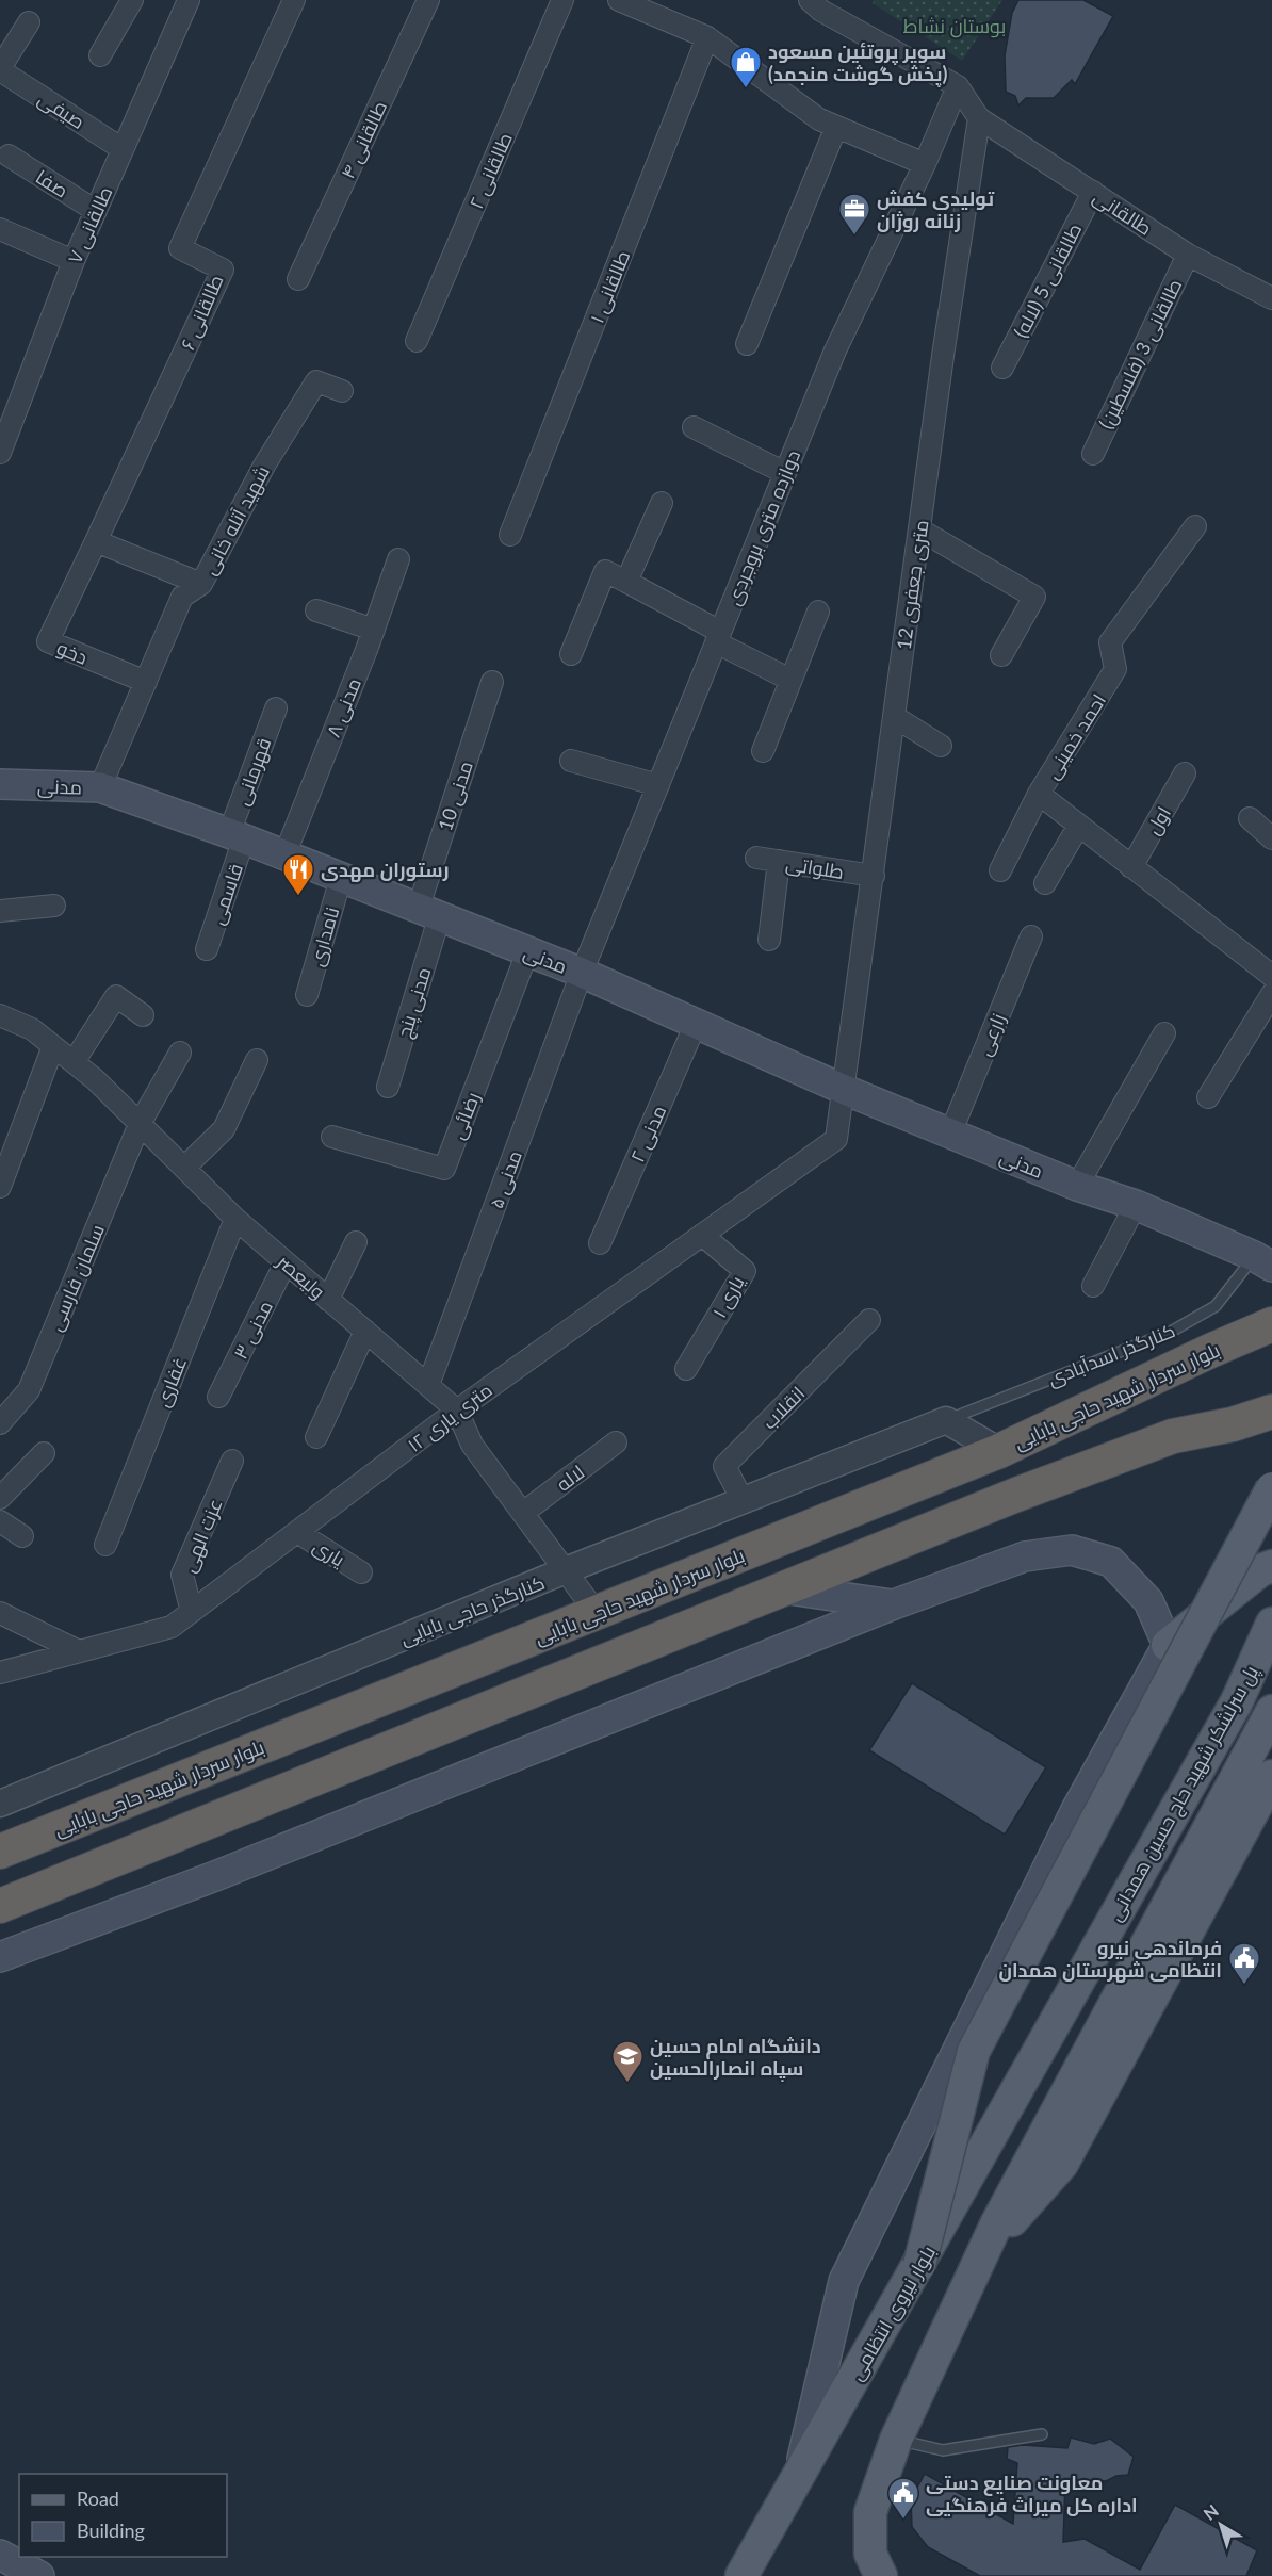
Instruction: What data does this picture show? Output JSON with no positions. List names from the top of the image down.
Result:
{
  "streets": {
    "highway": ["بلوار سردار شهید حاجی بابایی"],
    "main road": ["مدنی", "پل سرلشکر شهید حاج حسین همدانی", "بلوار نیروی انتظامی"],
    "street": [
      "صیفی",
      "طالقانی ۴",
      "طالقانی ۲",
      "صفا",
      "طالقانی",
      "طالقانی ۷",
      "طالقانی 5 (لاله)",
      "طالقانی ۱",
      "طالقانی ۶",
      "طالقانی 3 (فلسطین)",
      "شهید آتله خانی",
      "دوازده متری بروجردی",
      "12 متری جعفری",
      "دخو",
      "مدنی ۸",
      "احمد خمینی",
      "قهرمانی",
      "مدنی 10",
      "اول",
      "طلواتی",
      "قاسمی",
      "نامداری",
      "مدنی پنج",
      "زارعی",
      "رضائی",
      "مدنی ۲",
      "مدنی ۵",
      "ولیعصر",
      "سلمان فارسی",
      "یاری ۱",
      "مدنی ۳",
      "غفاری",
      "انقلاب",
      "۱۲ متری یاری",
      "لاله",
      "عزت الهی",
      "یاری",
      "کنارگذر حاجی بابایی"
    ],
    "lane": ["کنارگذر اسدآبادی"]
  },
  "crossings": [
    ["صیفی", "طالقانی ۷"],
    ["صفا", "طالقانی ۷"],
    ["طالقانی", "طالقانی 5 (لاله)"],
    ["طالقانی", "طالقانی 3 (فلسطین)"],
    ["طالقانی", "12 متری جعفری"],
    ["طالقانی ۶", "دخو"],
    ["شهید آتله خانی", "دخو"],
    ["شهید آتله خانی", "مدنی"],
    ["دوازده متری بروجردی", "مدنی"],
    ["دوازده متری بروجردی", "مدنی ۵"],
    ["12 متری جعفری", "مدنی"],
    ["12 متری جعفری", "طلواتی"],
    ["12 متری جعفری", "۱۲ متری یاری"],
    ["مدنی ۸", "مدنی"],
    ["احمد خمینی", "اول"],
    ["قهرمانی", "مدنی"],
    ["قهرمانی", "قاسمی"],
    ["مدنی", "مدنی 10"],
    ["مدنی", "قاسمی"],
    ["مدنی", "نامداری"],
    ["مدنی", "مدنی پنج"],
    ["مدنی", "زارعی"],
    ["مدنی", "رضائی"],
    ["مدنی", "مدنی ۲"],
    ["مدنی", "مدنی ۵"],
    ["مدنی", "کنارگذر اسدآبادی"],
    ["مدنی", "۱۲ متری یاری"],
    ["مدنی 10", "مدنی پنج"],
    ["مدنی ۵", "ولیعصر"],
    ["ولیعصر", "سلمان فارسی"],
    ["ولیعصر", "مدنی ۳"],
    ["ولیعصر", "غفاری"],
    ["ولیعصر", "بلوار سردار شهید حاجی بابایی"],
    ["ولیعصر", "۱۲ متری یاری"],
    ["ولیعصر", "لاله"],
    ["ولیعصر", "کنارگذر حاجی بابایی"],
    ["یاری ۱", "۱۲ متری یاری"],
    ["کنارگذر اسدآبادی", "کنارگذر حاجی بابایی"],
    ["انقلاب", "کنارگذر حاجی بابایی"],
    ["۱۲ متری یاری", "عزت الهی"],
    ["۱۲ متری یاری", "یاری"],
    ["پل سرلشکر شهید حاج حسین همدانی", "بلوار نیروی انتظامی"]
  ],
  "parks": ["بوستان نشاط"],
  "places": {
    "shop": ["سوپر پروتئین مسعود (پخش گوشت منجمد)"],
    "office": ["تولیدی کفش زنانه روژان"],
    "restaurant": ["رستوران مهدی"],
    "public building": ["فرماندهی نیرو انتظامی شهرستان همدان", "معاونت صنایع دستی اداره کل میراث فرهنگیی"],
    "school or university": ["دانشگاه امام حسین سپاه انصارالحسین"]
  },
  "legend": ["Road", "Building"],
  "north": "top left"
}
